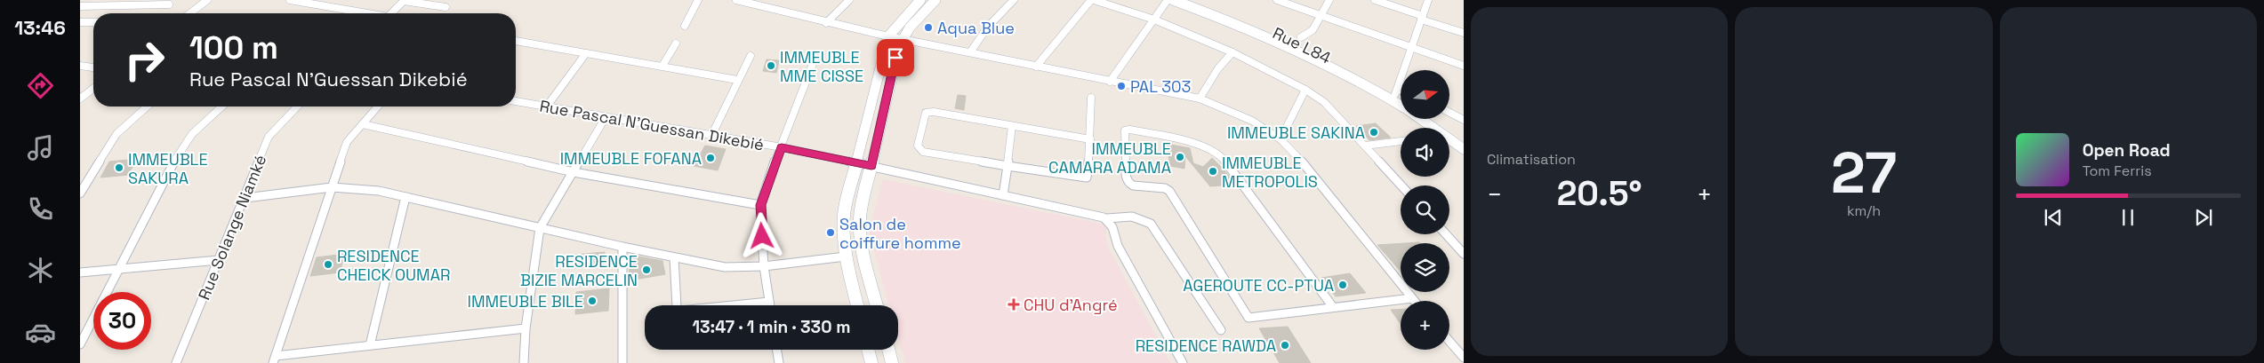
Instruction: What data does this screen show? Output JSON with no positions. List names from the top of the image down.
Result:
{
  "streets": {
    "main road": ["Rue L84"],
    "street": ["Rue Pascal N'Guessan Dikebié", "Rue Solange Niamké"]
  },
  "places": {
    "other": [
      "Aqua Blue",
      "IMMEUBLE MME CISSE",
      "PAL 303",
      "IMMEUBLE SAKINA",
      "IMMEUBLE CAMARA ADAMA",
      "IMMEUBLE FOFANA",
      "IMMEUBLE SAKURA",
      "IMMEUBLE METROPOLIS",
      "Salon de coiffure homme",
      "RESIDENCE CHEICK OUMAR",
      "RESIDENCE BIZIE MARCELIN",
      "AGEROUTE CC-PTUA",
      "IMMEUBLE BILE",
      "RESIDENCE RAWDA"
    ],
    "health": ["CHU d'Angré"]
  },
  "north": "right",
  "page": {
    "tabs": "13:46",
    "tile": [
      "Climatisation",
      ["27", "km/h"]
    ],
    "turn": ["100 m", "Rue Pascal N'Guessan Dikebié"],
    "map_buttons": "+",
    "song": ["Open Road", "Tom Ferris"],
    "heat": ["−", "20.5°", "+"],
    "limit": "30",
    "trip": "13:47 · 1 min · 330 m"
  }
}
